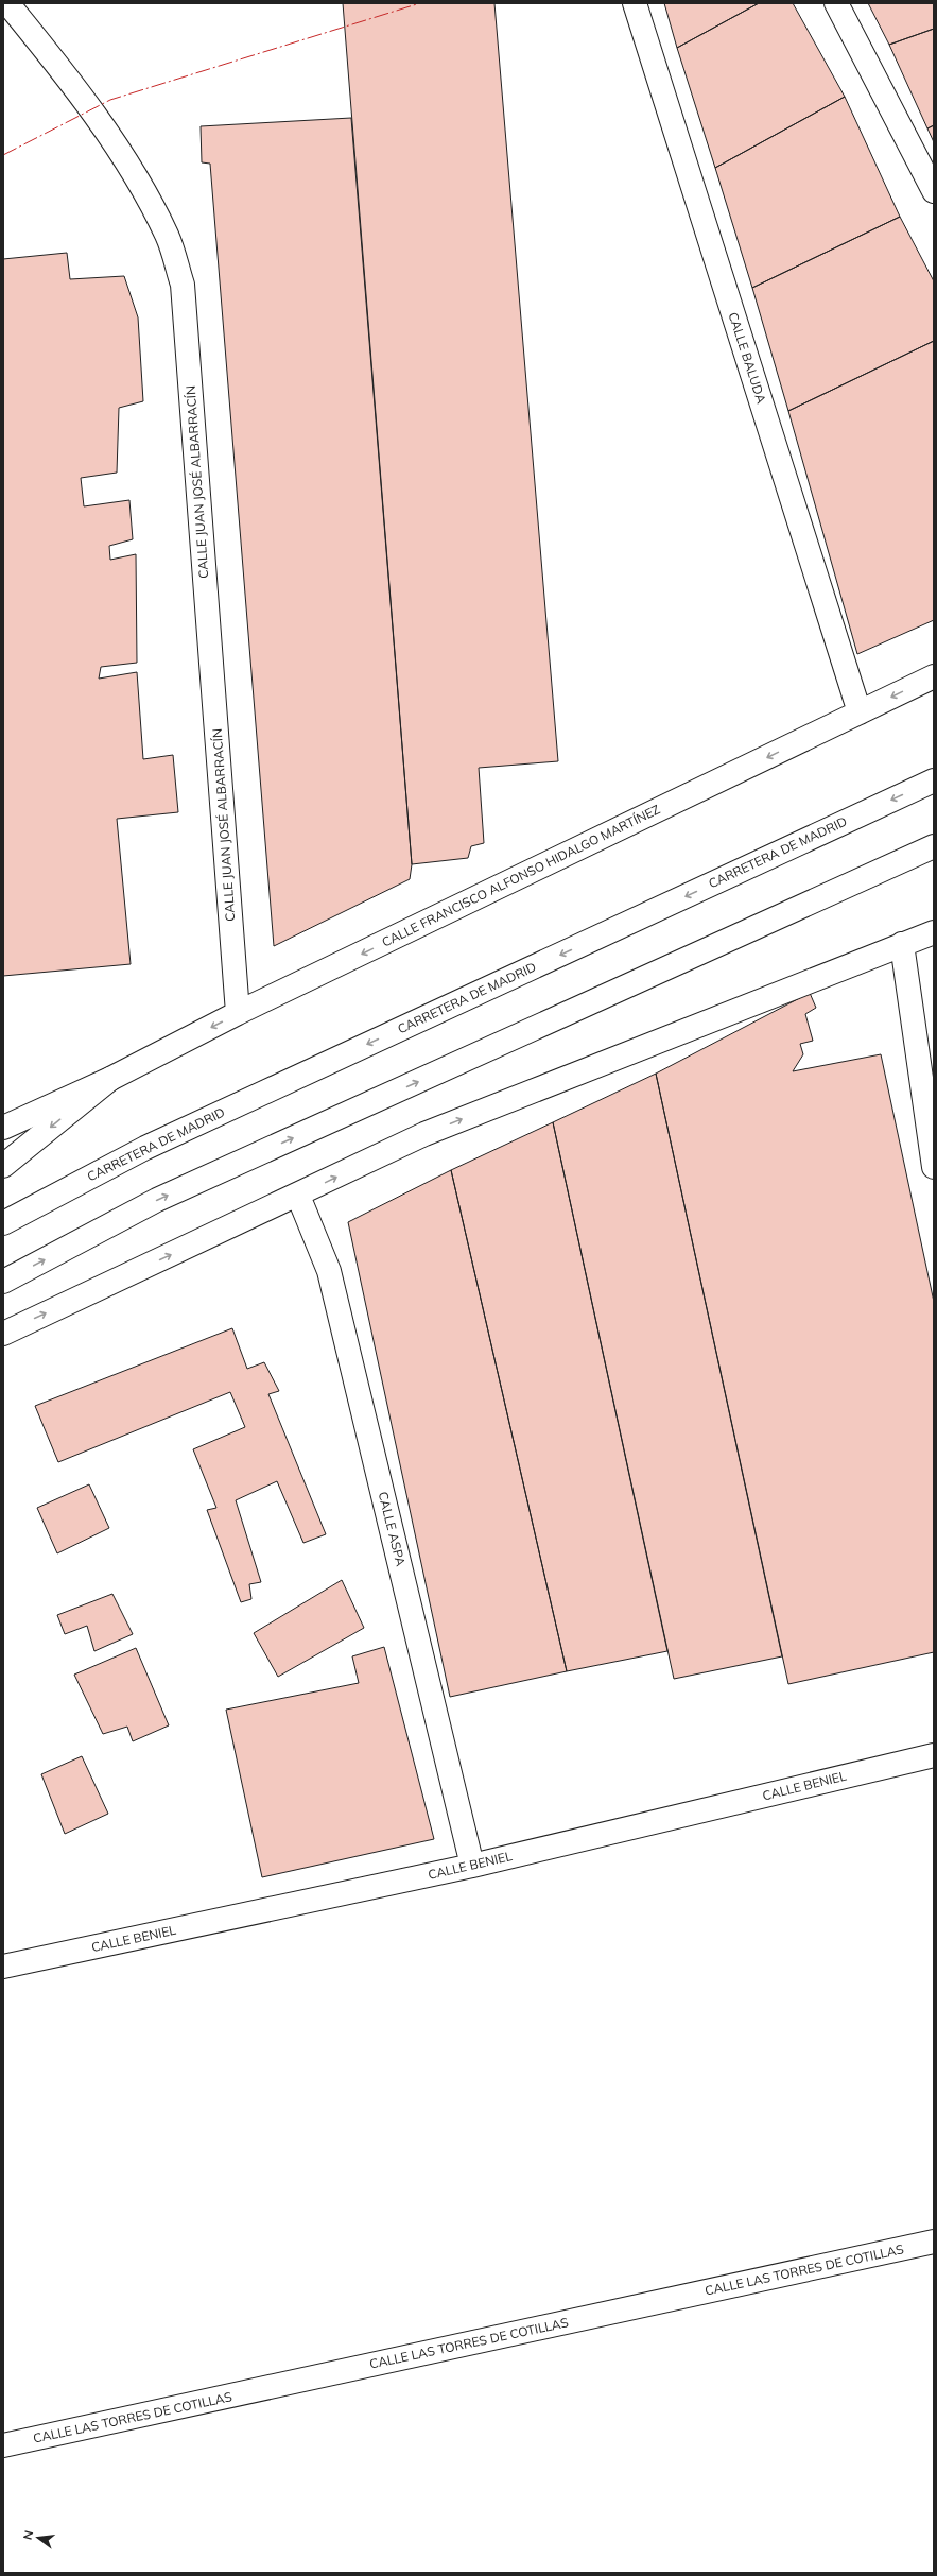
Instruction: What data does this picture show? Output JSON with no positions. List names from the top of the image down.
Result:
{
  "streets": {
    "street": [
      "CALLE BALUDA",
      "CALLE JUAN JOSÉ ALBARRACÍN",
      "CARRETERA DE MADRID",
      "CALLE FRANCISCO ALFONSO HIDALGO MARTÍNEZ",
      "CALLE ASPA",
      "CALLE BENIEL",
      "CALLE LAS TORRES DE COTILLAS"
    ]
  },
  "crossings": [
    ["CALLE BALUDA", "CALLE FRANCISCO ALFONSO HIDALGO MARTÍNEZ"],
    ["CALLE JUAN JOSÉ ALBARRACÍN", "CALLE FRANCISCO ALFONSO HIDALGO MARTÍNEZ"],
    ["CALLE ASPA", "CALLE BENIEL"]
  ],
  "north": "left"
}
